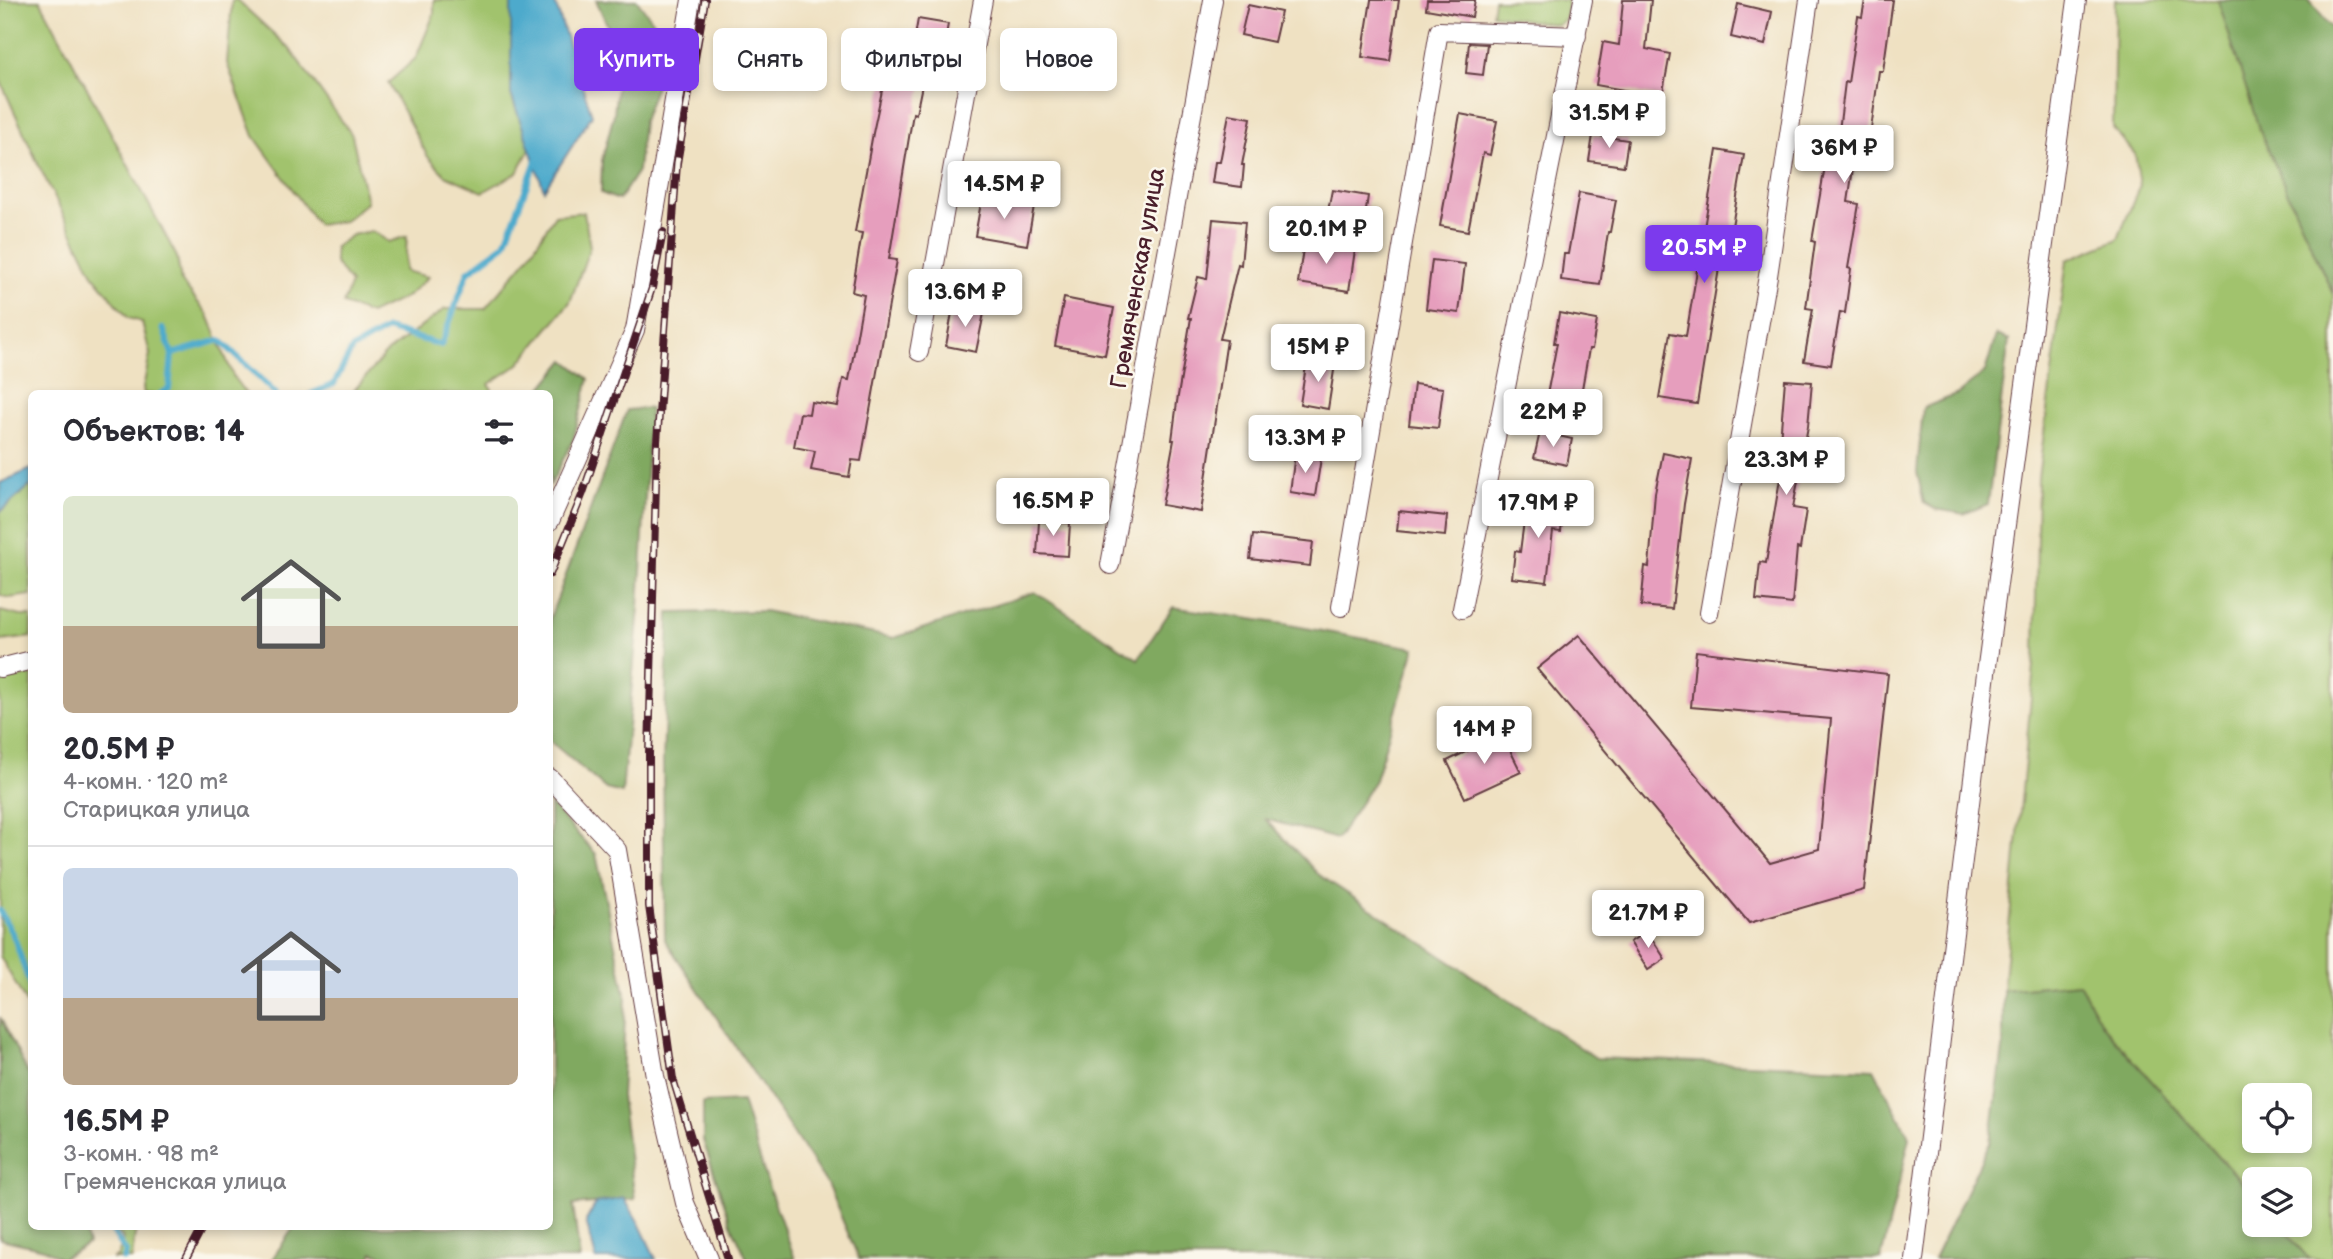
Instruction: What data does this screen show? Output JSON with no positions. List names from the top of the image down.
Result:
{
  "streets": {
    "street": ["Гремяченская улица"]
  },
  "page": {
    "chip": [
      "Купить",
      "Снять",
      "Фильтры",
      "Новое"
    ],
    "price": [
      "31.5M ₽",
      "36M ₽",
      "14.5M ₽",
      "20.1M ₽",
      "20.5M ₽",
      "13.6M ₽",
      "15M ₽",
      "22M ₽",
      "13.3M ₽",
      "23.3M ₽",
      "16.5M ₽",
      "17.9M ₽",
      "14M ₽",
      "21.7M ₽"
    ],
    "heading": "Объектов: 14",
    "list": [
      {
        "name": "20.5M ₽",
        "note": "4-комн. · 120 m² · Старицкая улица"
      },
      {
        "name": "16.5M ₽",
        "note": "3-комн. · 98 m² · Гремяченская улица"
      }
    ]
  }
}
